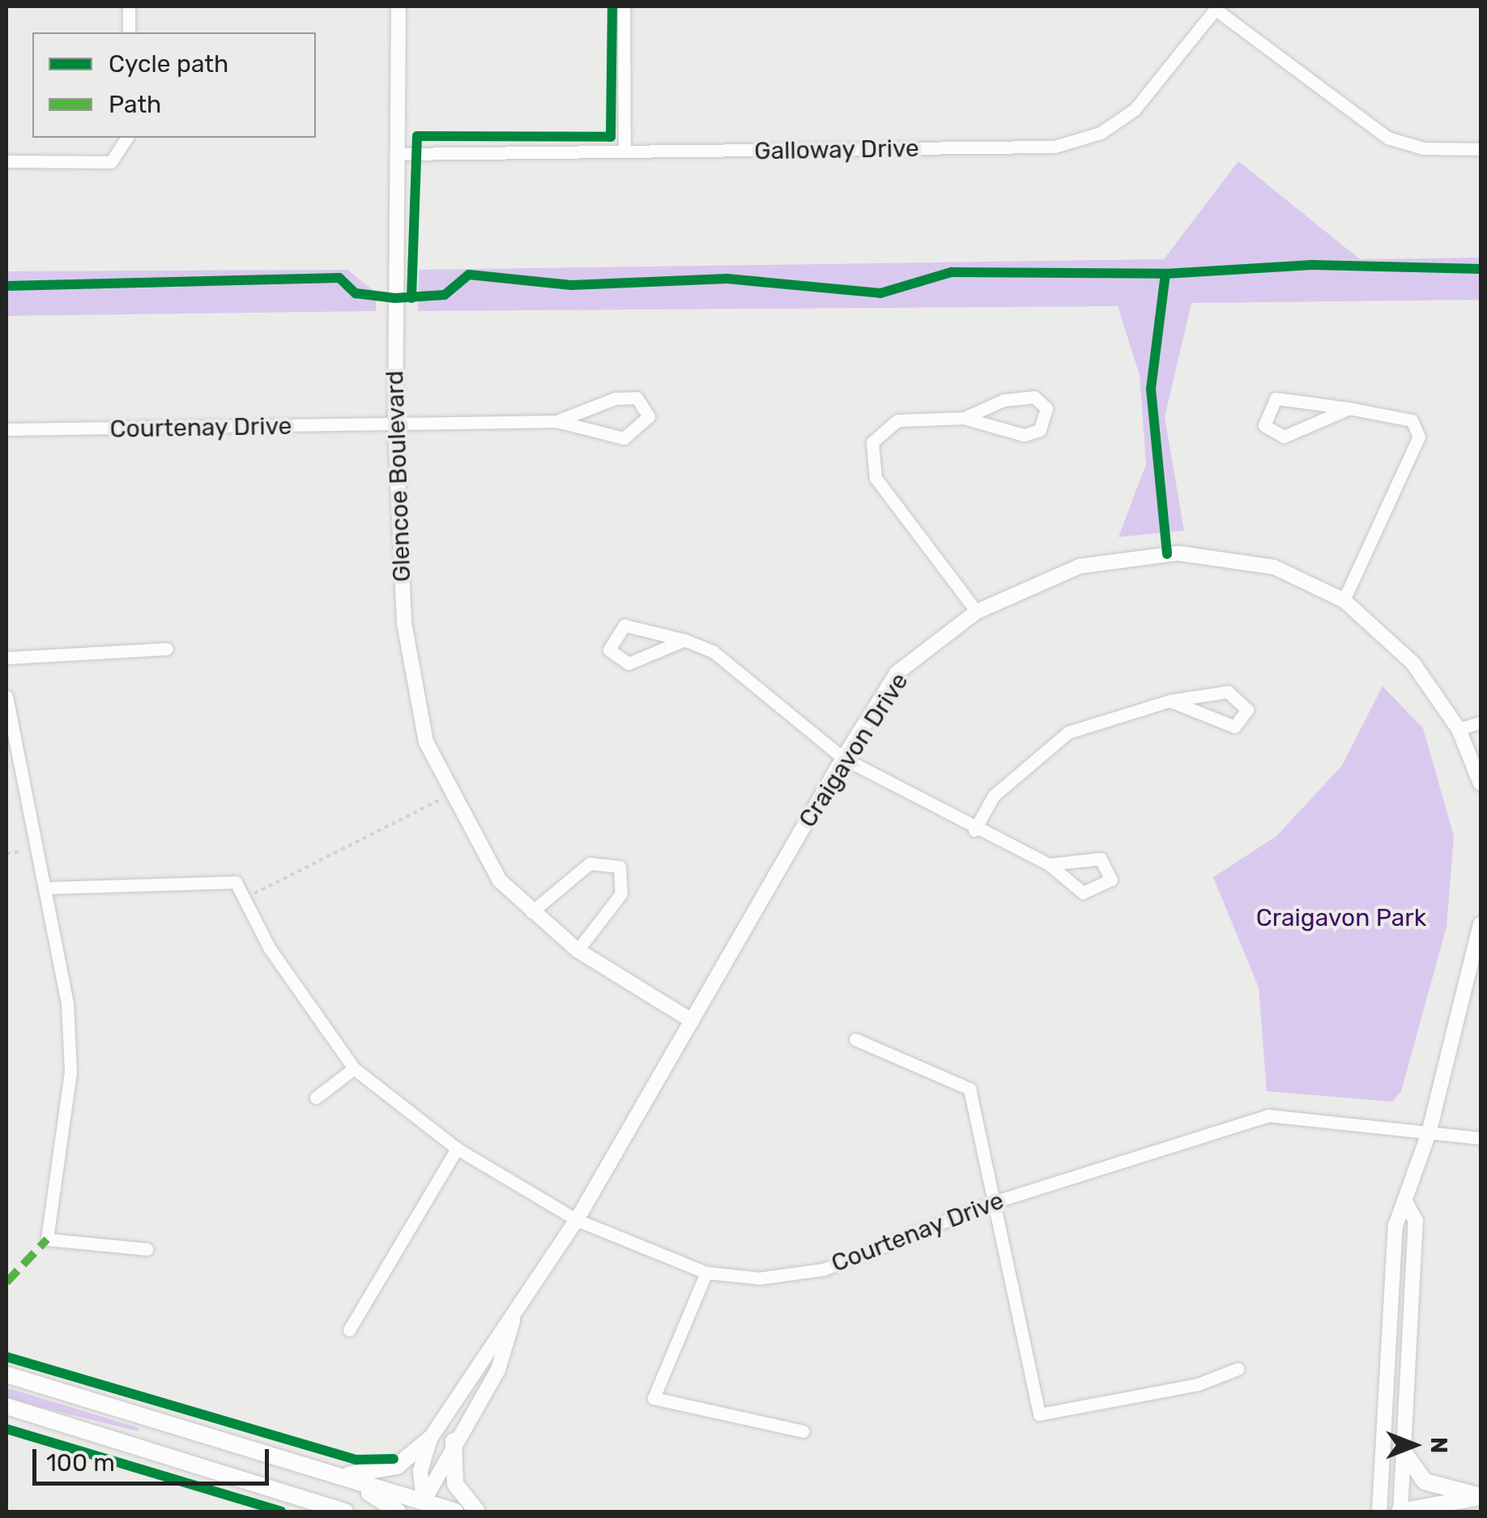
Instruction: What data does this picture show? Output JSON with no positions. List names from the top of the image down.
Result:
{
  "streets": {
    "street": [
      "Galloway Drive",
      "Courtenay Drive",
      "Glencoe Boulevard",
      "Craigavon Drive"
    ]
  },
  "crossings": [
    ["Galloway Drive", "Glencoe Boulevard"],
    ["Courtenay Drive", "Glencoe Boulevard"],
    ["Courtenay Drive", "Craigavon Drive"],
    ["Glencoe Boulevard", "Craigavon Drive"]
  ],
  "parks": ["Craigavon Park"],
  "legend": ["Cycle path", "Path"],
  "scale_bar": "100 m",
  "north": "right"
}
